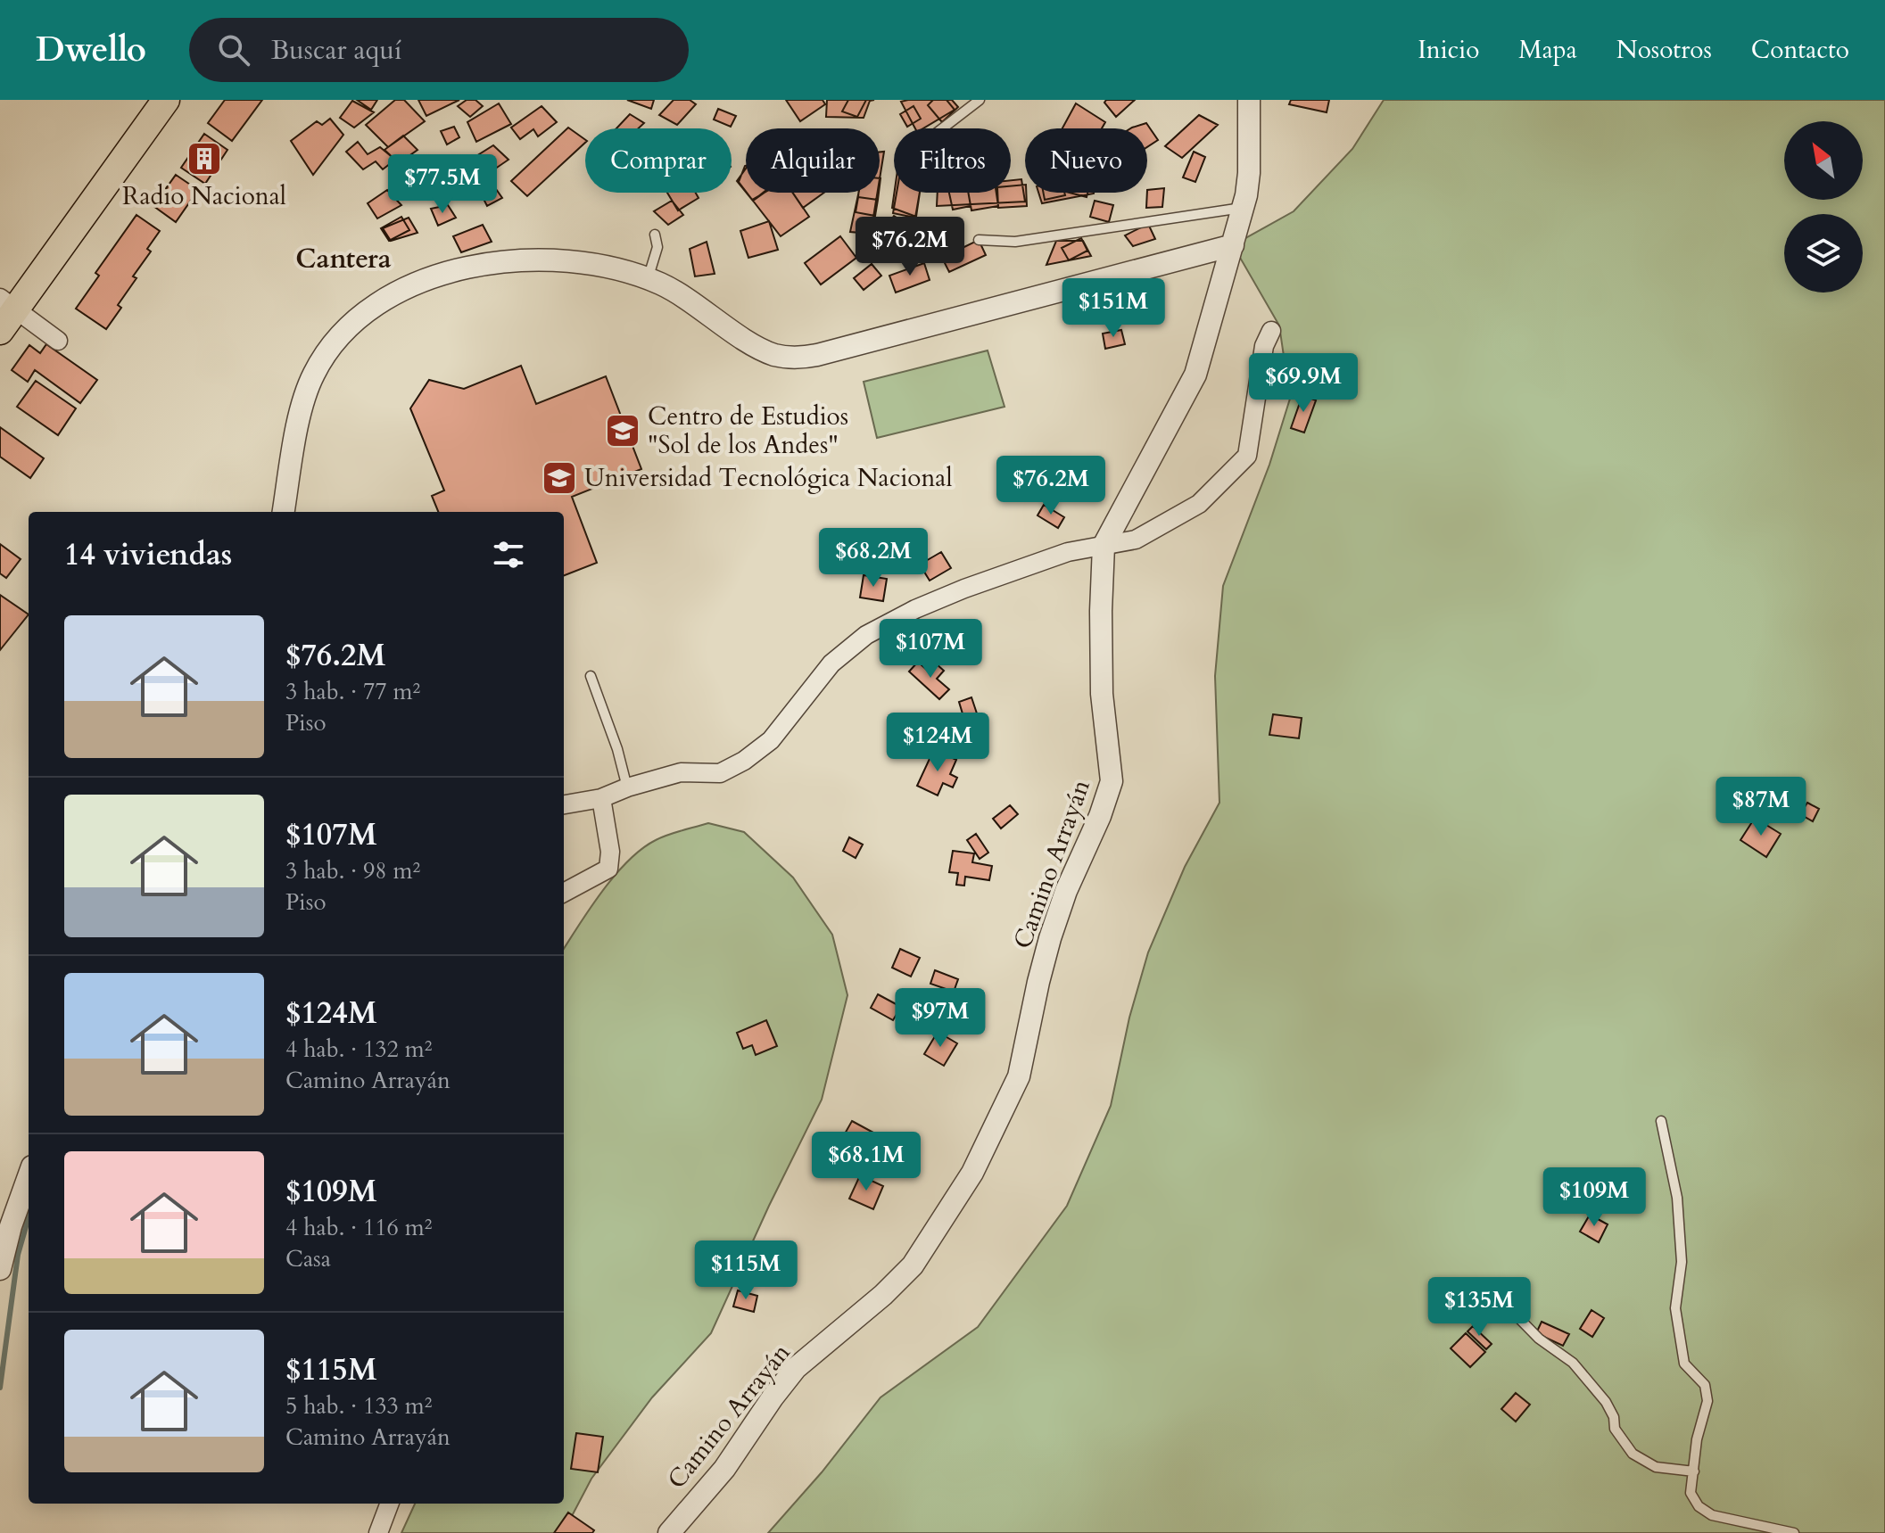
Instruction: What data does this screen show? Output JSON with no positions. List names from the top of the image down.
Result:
{
  "streets": {
    "street": ["Camino Arrayán"]
  },
  "districts": ["Cantera"],
  "places": {
    "building": ["Radio Nacional"],
    "school or university": ["Centro de Estudios \"Sol de los Andes\"", "Universidad Tecnológica Nacional"]
  },
  "north": "top left",
  "page": {
    "header": "Dwello",
    "search": "Buscar aquí",
    "nav": [
      "Inicio",
      "Mapa",
      "Nosotros",
      "Contacto"
    ],
    "chip": [
      "Comprar",
      "Alquilar",
      "Filtros",
      "Nuevo"
    ],
    "price": [
      "$77.5M",
      "$76.2M",
      "$151M",
      "$69.9M",
      "$76.2M",
      "$68.2M",
      "$107M",
      "$124M",
      "$87M",
      "$97M",
      "$68.1M",
      "$109M",
      "$115M",
      "$135M"
    ],
    "heading": "14 viviendas",
    "list": [
      {
        "name": "$76.2M",
        "note": "3 hab. · 77 m² · Piso"
      },
      {
        "name": "$107M",
        "note": "3 hab. · 98 m² · Piso"
      },
      {
        "name": "$124M",
        "note": "4 hab. · 132 m² · Camino Arrayán"
      },
      {
        "name": "$109M",
        "note": "4 hab. · 116 m² · Casa"
      },
      {
        "name": "$115M",
        "note": "5 hab. · 133 m² · Camino Arrayán"
      }
    ]
  }
}
